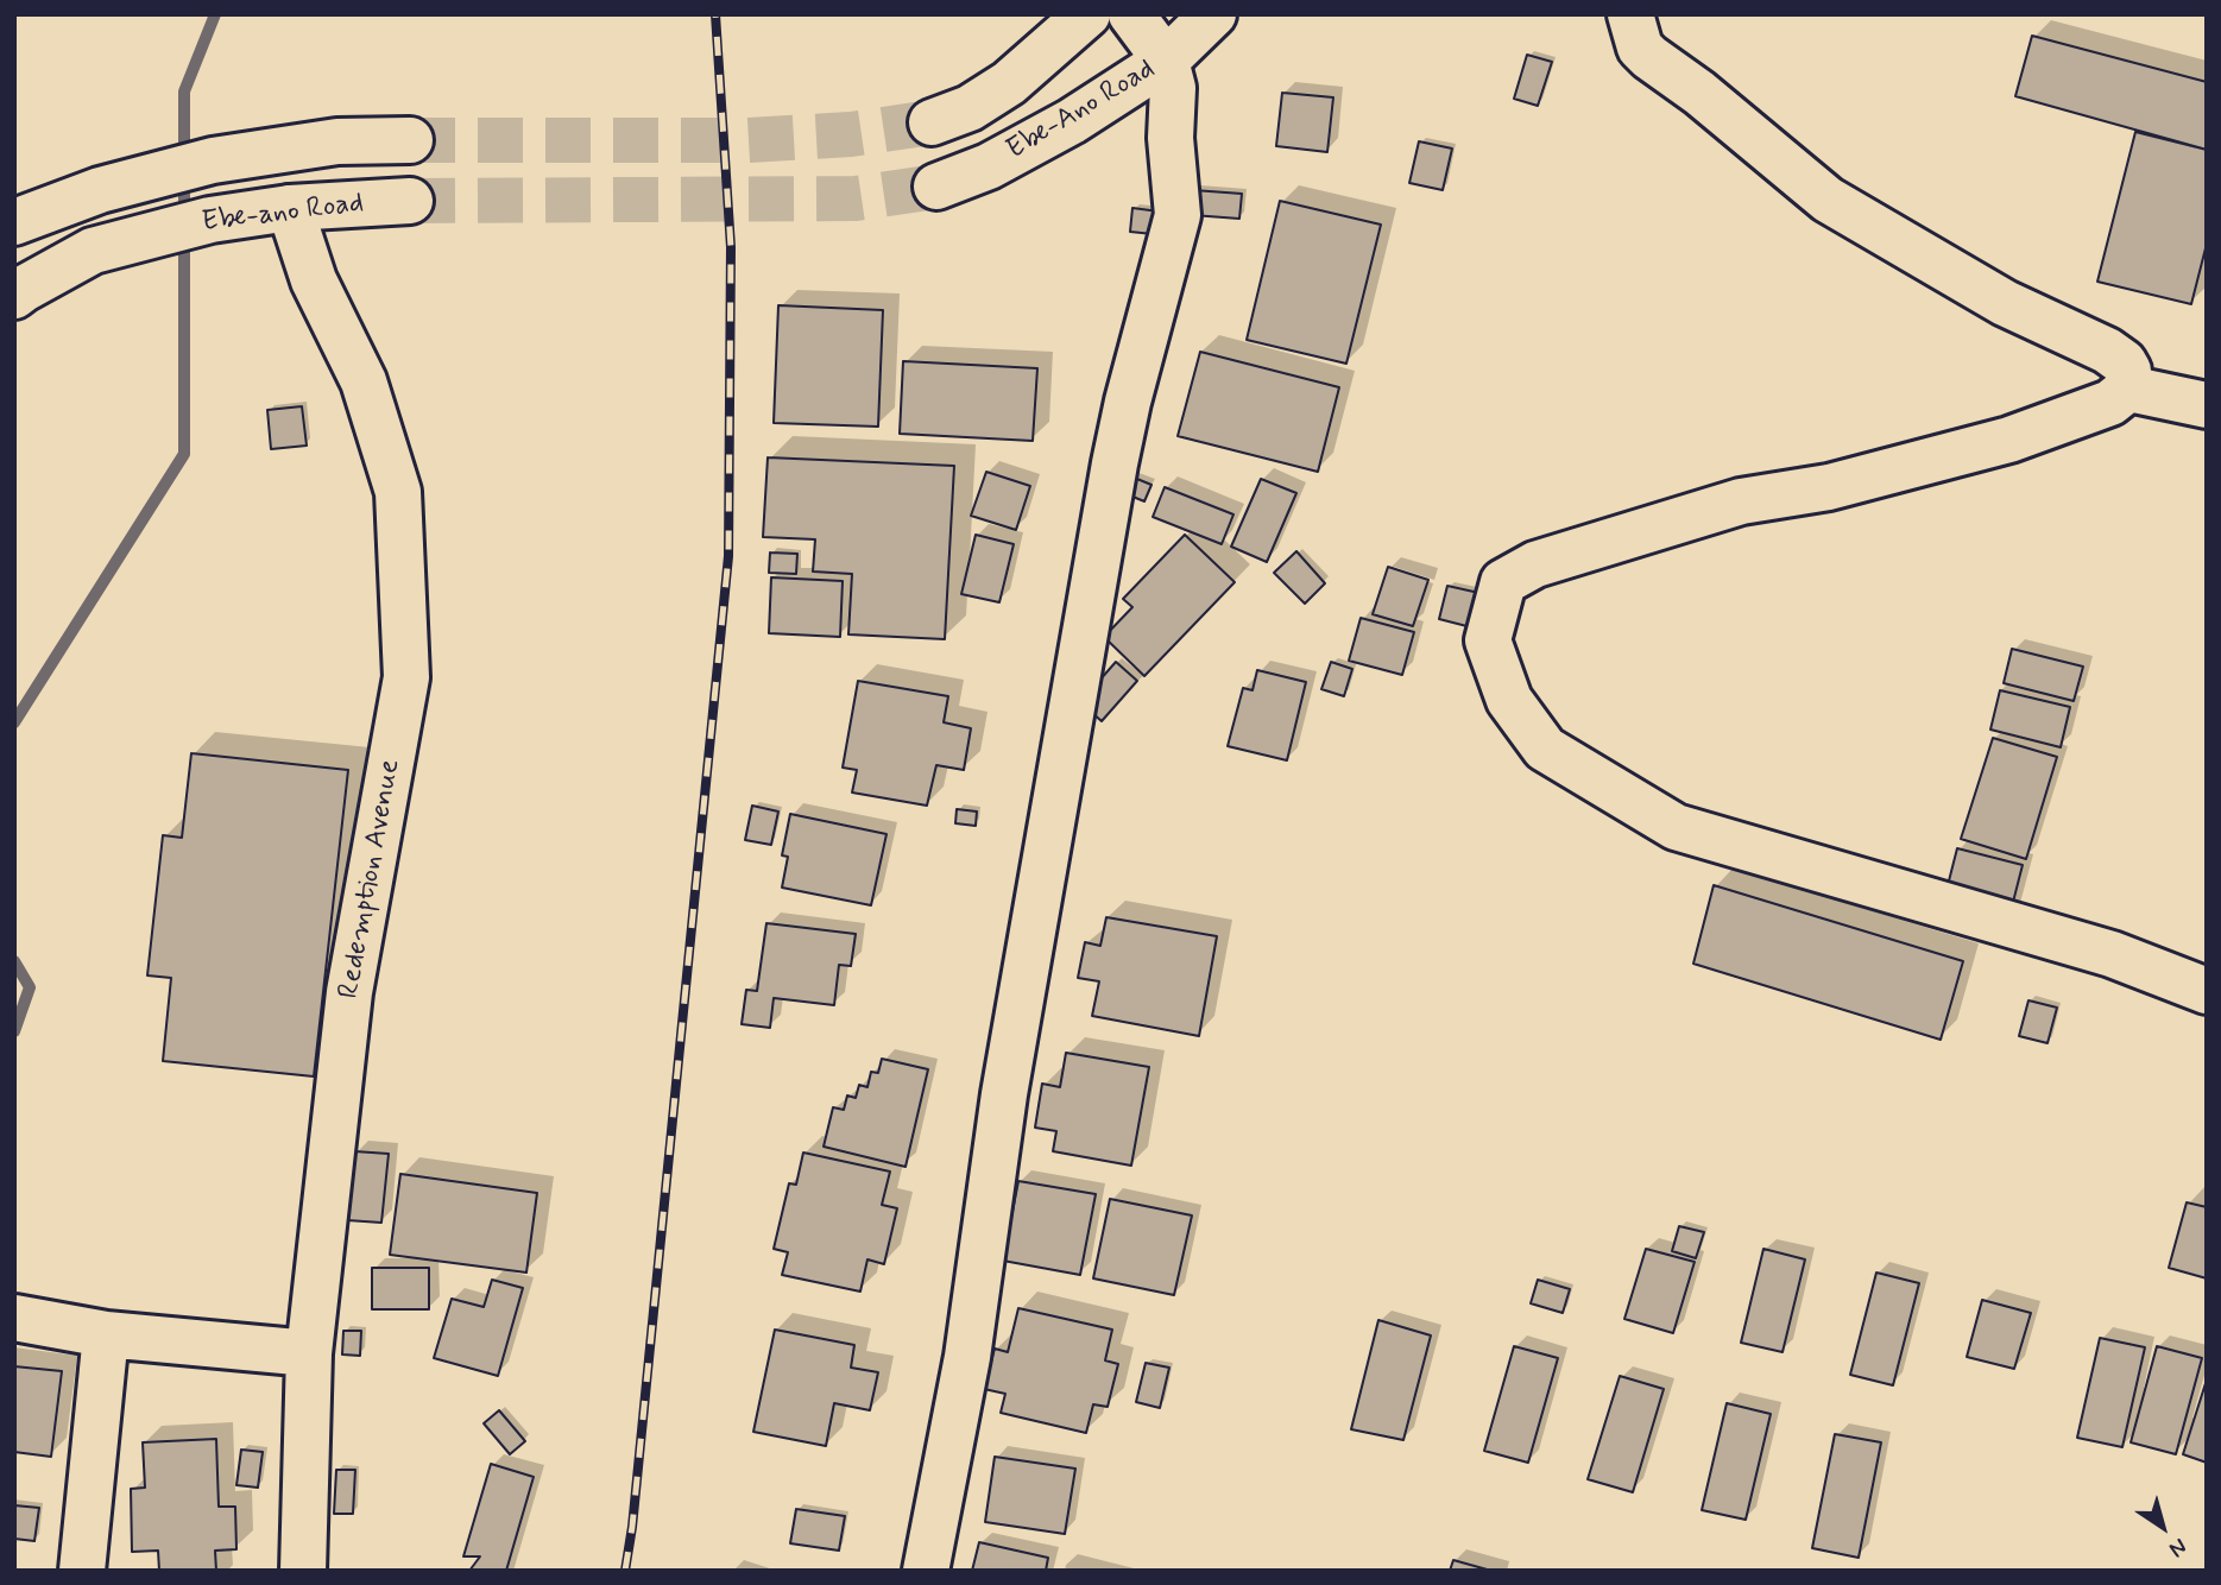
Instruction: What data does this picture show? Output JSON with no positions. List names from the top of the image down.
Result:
{
  "streets": {
    "street": ["Ebe-Ano Road", "Ebe-ano Road", "Redemption Avenue"]
  },
  "crossings": [
    ["Ebe-ano Road", "Redemption Avenue"]
  ],
  "north": "bottom right"
}
